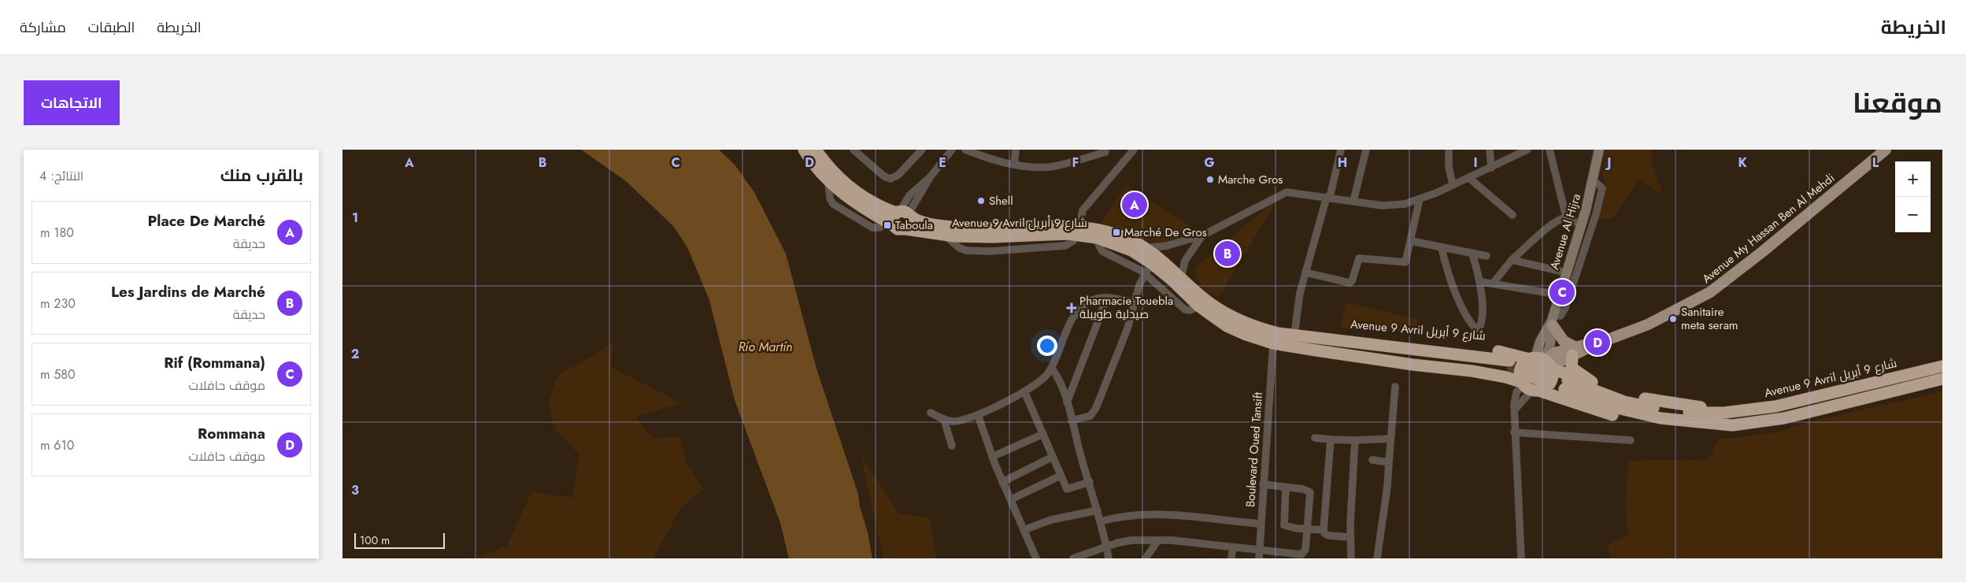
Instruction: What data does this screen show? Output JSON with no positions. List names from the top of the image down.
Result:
{
  "streets": {
    "highway": ["Avenue 9 Avril شارع 9 أبريل"],
    "main road": ["Avenue My Hassan Ben Al Mehdi"],
    "street": ["Avenue Al Hijra", "Boulevard Oued Tansift"]
  },
  "crossings": [
    ["Avenue 9 Avril شارع 9 أبريل", "Avenue My Hassan Ben Al Mehdi"],
    ["Avenue 9 Avril شارع 9 أبريل", "Avenue Al Hijra"],
    ["Avenue 9 Avril شارع 9 أبريل", "Boulevard Oued Tansift"],
    ["Avenue My Hassan Ben Al Mehdi", "Avenue Al Hijra"]
  ],
  "water": ["Río Martín"],
  "places": {
    "other": ["Marche Gros", "Shell", "Sanitaire meta seram"],
    "transit": ["Taboula", "Marché De Gros"],
    "health": ["Pharmacie Touebla صيدلية طويبلة"]
  },
  "scale_bar": "100 m",
  "page": {
    "header": "الخريطة",
    "nav": ["الخريطة", "الطبقات", "مشاركة"],
    "title": "موقعنا",
    "buttons": "الاتجاهات",
    "heading": ["بالقرب منك", "النتائج: 4"],
    "map_buttons": ["+", "−"],
    "pins": [
      "A",
      "B",
      "C",
      "D"
    ],
    "list": [
      {
        "mark": "A",
        "name": "Place De Marché",
        "note": "حديقة",
        "value": "180 m"
      },
      {
        "mark": "B",
        "name": "Les Jardins de Marché",
        "note": "حديقة",
        "value": "230 m"
      },
      {
        "mark": "C",
        "name": "Rif (Rommana)",
        "note": "موقف حافلات",
        "value": "580 m"
      },
      {
        "mark": "D",
        "name": "Rommana",
        "note": "موقف حافلات",
        "value": "610 m"
      }
    ],
    "scale": "100 m"
  },
  "grid": {
    "columns": [
      "A",
      "B",
      "C",
      "D",
      "E",
      "F",
      "G",
      "H",
      "I",
      "J",
      "K",
      "L"
    ],
    "rows": ["1", "2", "3"]
  }
}
